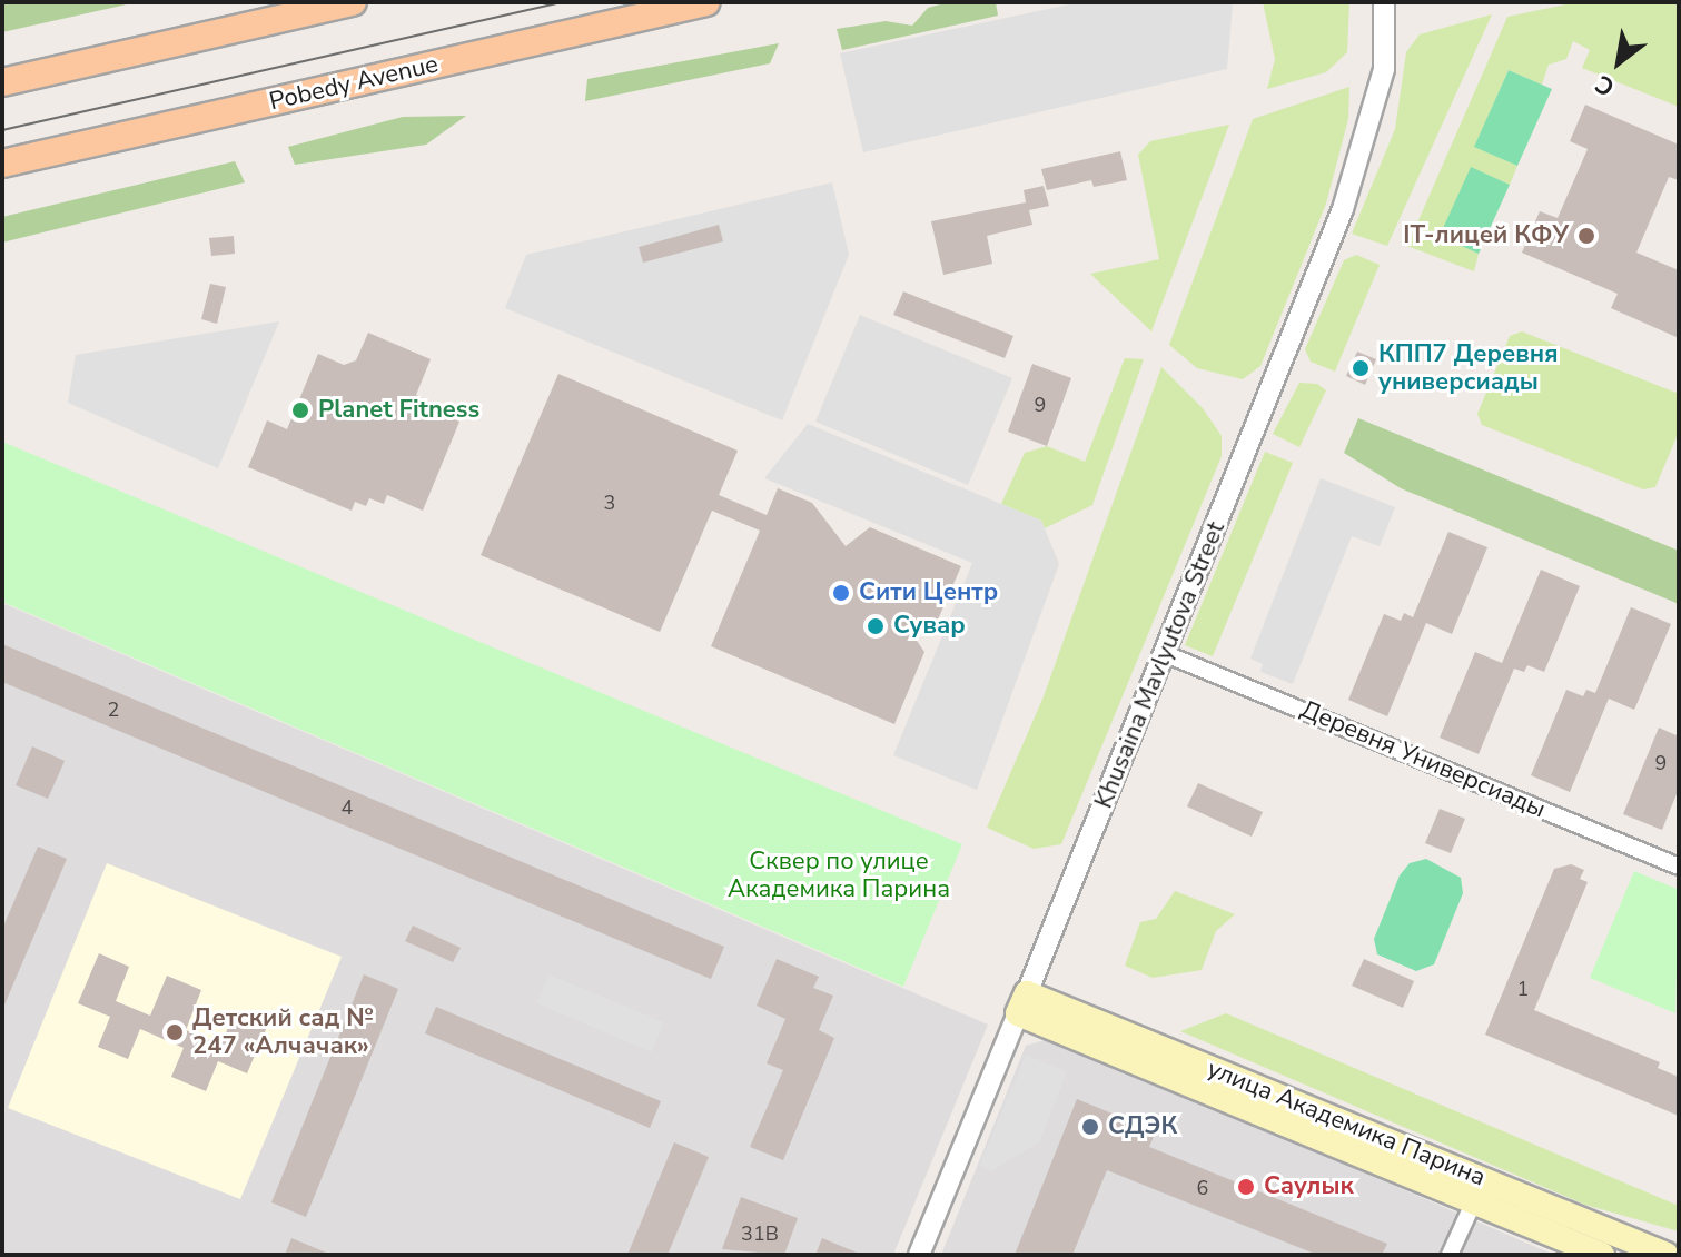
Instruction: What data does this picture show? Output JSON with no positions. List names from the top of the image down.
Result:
{
  "streets": {
    "main road": ["Pobedy Avenue", "улица Академика Парина"],
    "street": ["Khusaina Mavlyutova Street", "Деревня Универсиады"]
  },
  "crossings": [
    ["Khusaina Mavlyutova Street", "Деревня Универсиады"],
    ["Khusaina Mavlyutova Street", "улица Академика Парина"]
  ],
  "parks": ["Сквер по улице Академика Парина"],
  "places": [
    "IT-лицей КФУ",
    "КПП7 Деревня универсиады",
    "Planet Fitness",
    "Сити Центр",
    "Сувар",
    "Детский сад № 247 «Алчачак»",
    "СДЭК",
    "Саулык"
  ],
  "house_numbers": [
    "9",
    "3",
    "2",
    "9",
    "4",
    "1",
    "6",
    "31В"
  ],
  "north": "bottom left"
}
